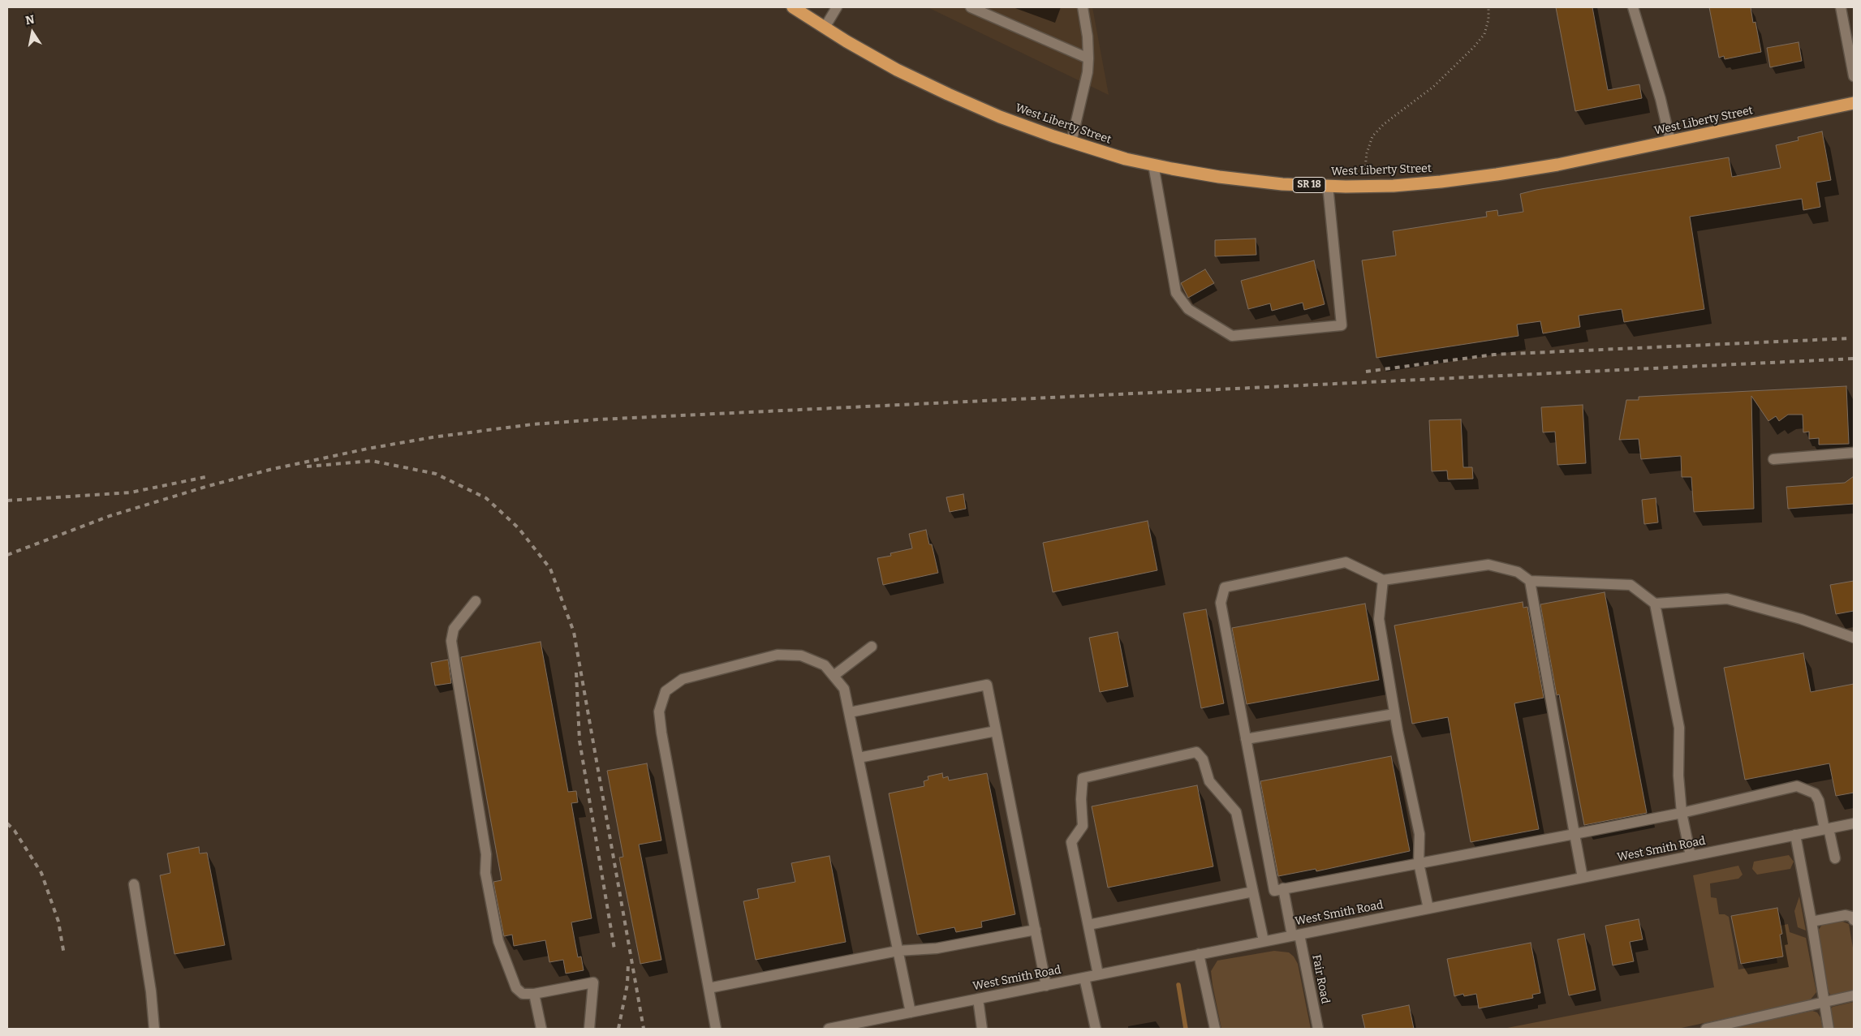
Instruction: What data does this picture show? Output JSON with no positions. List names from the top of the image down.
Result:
{
  "streets": {
    "highway": ["West Liberty Street", "SR 18"],
    "street": ["West Smith Road", "Fair Road"]
  },
  "crossings": [
    ["West Smith Road", "Fair Road"]
  ],
  "north": "top"
}
